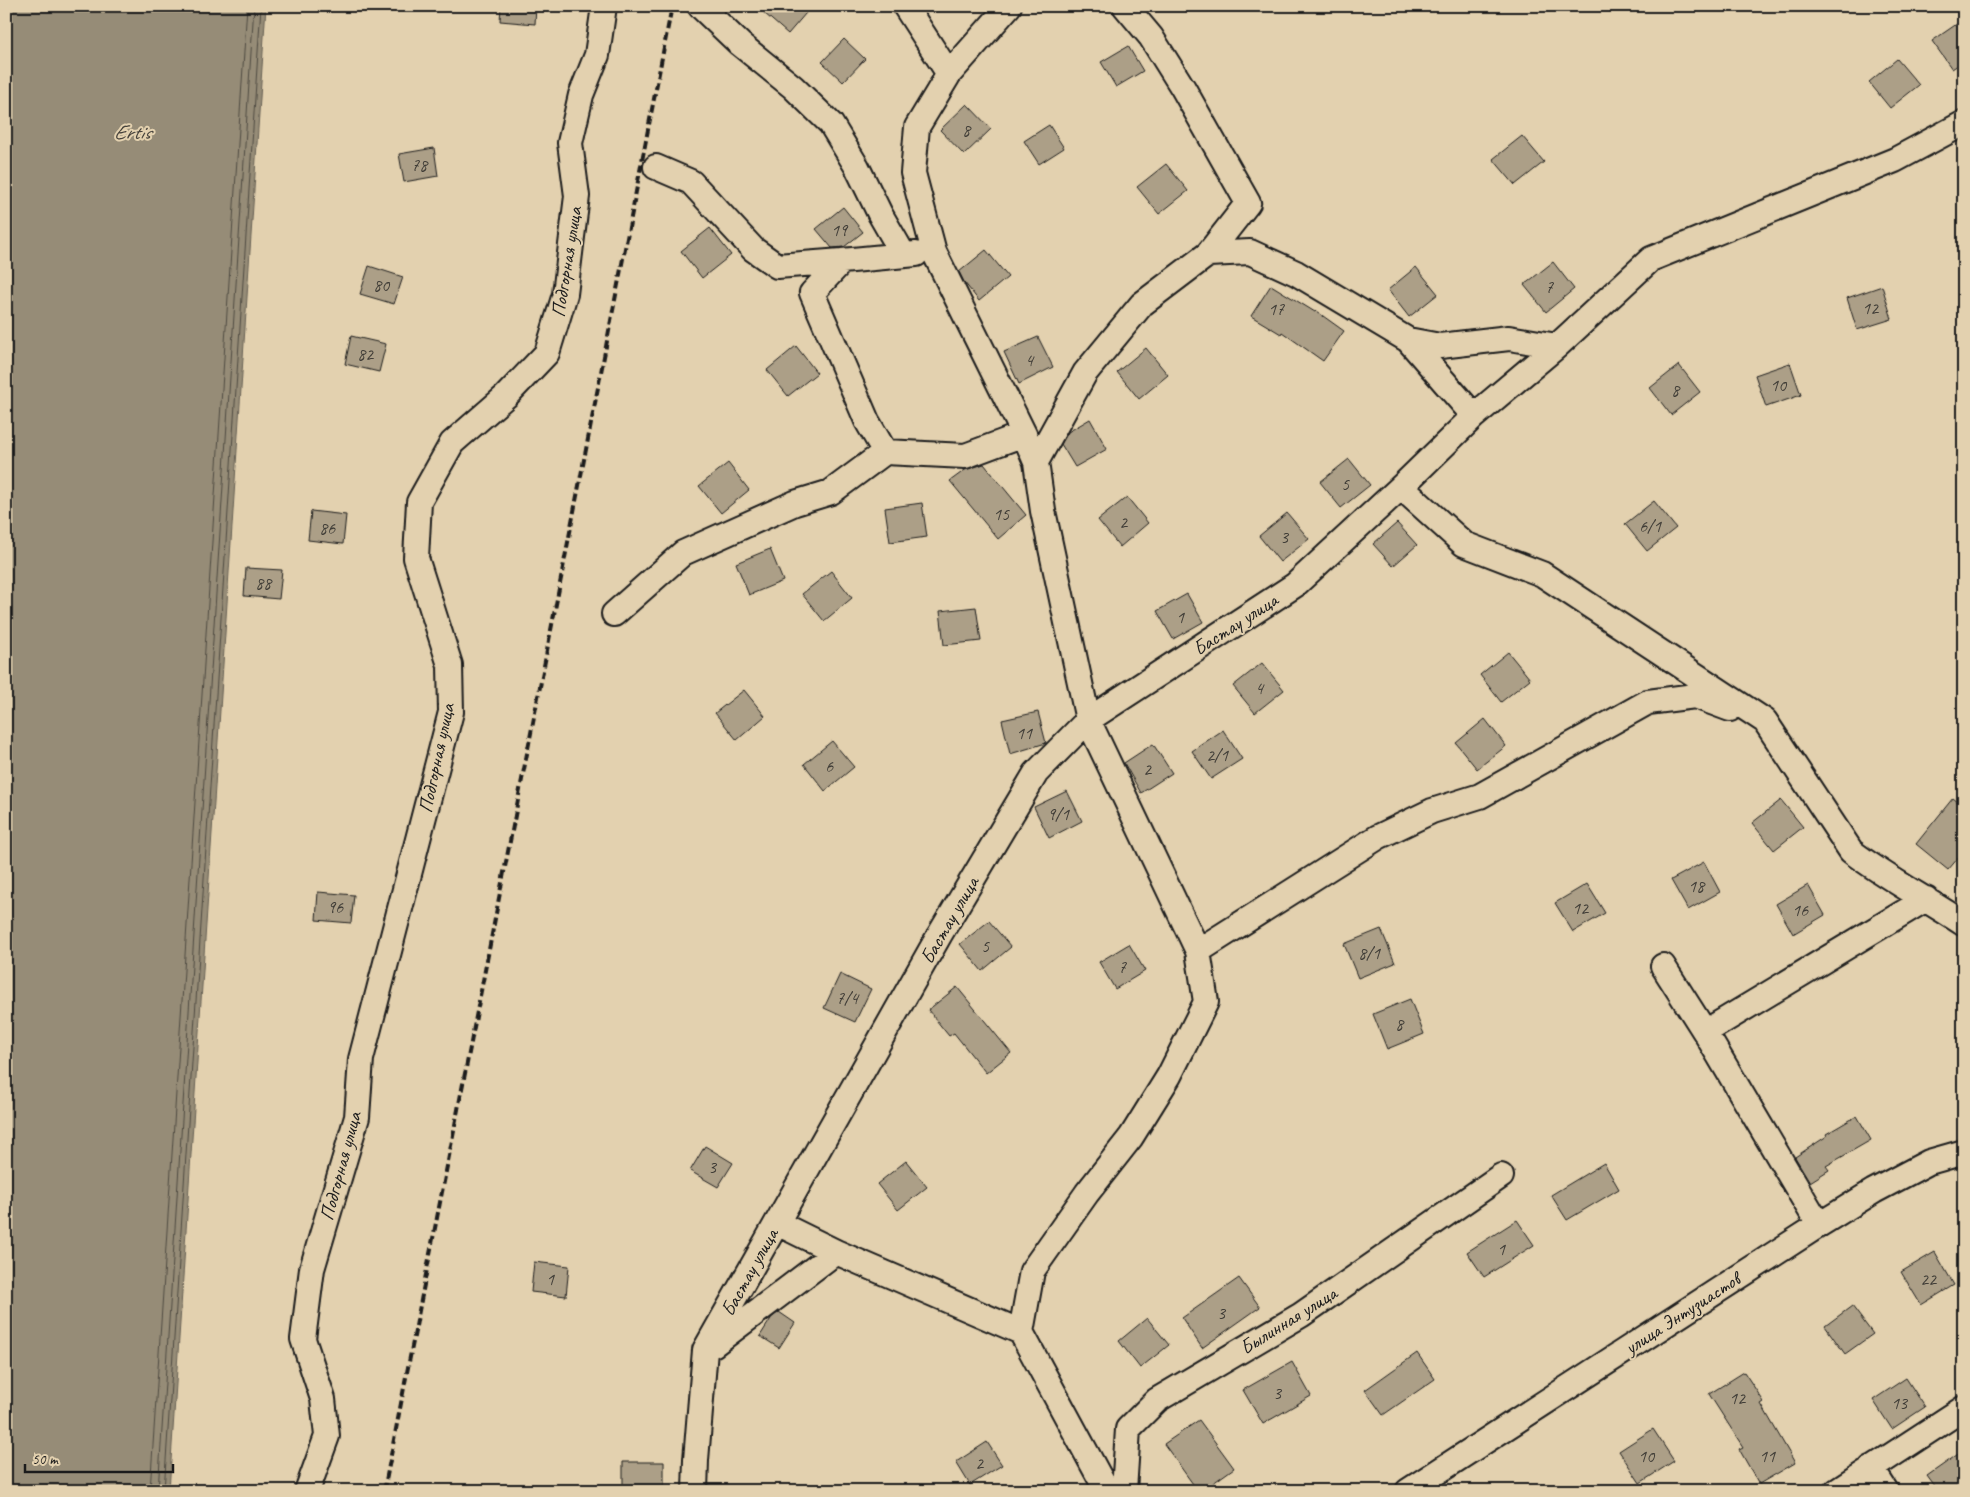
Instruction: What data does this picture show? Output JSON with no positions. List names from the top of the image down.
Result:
{
  "streets": {
    "street": [
      "Подгорная улица",
      "Бастау улица",
      "улица Энтузиастов",
      "Былинная улица"
    ]
  },
  "water": ["Ertis"],
  "house_numbers": [
    "8",
    "78",
    "19",
    "80",
    "7",
    "12",
    "17",
    "82",
    "4",
    "10",
    "8",
    "5",
    "15",
    "2",
    "6/1",
    "86",
    "3",
    "88",
    "1",
    "4",
    "11",
    "2/1",
    "6",
    "2",
    "9/1",
    "18",
    "96",
    "12",
    "16",
    "5",
    "8/1",
    "7",
    "7/4",
    "8",
    "3",
    "1",
    "1",
    "22",
    "3",
    "3",
    "12",
    "13",
    "10",
    "11",
    "2"
  ],
  "scale_bar": "50 m"
}
